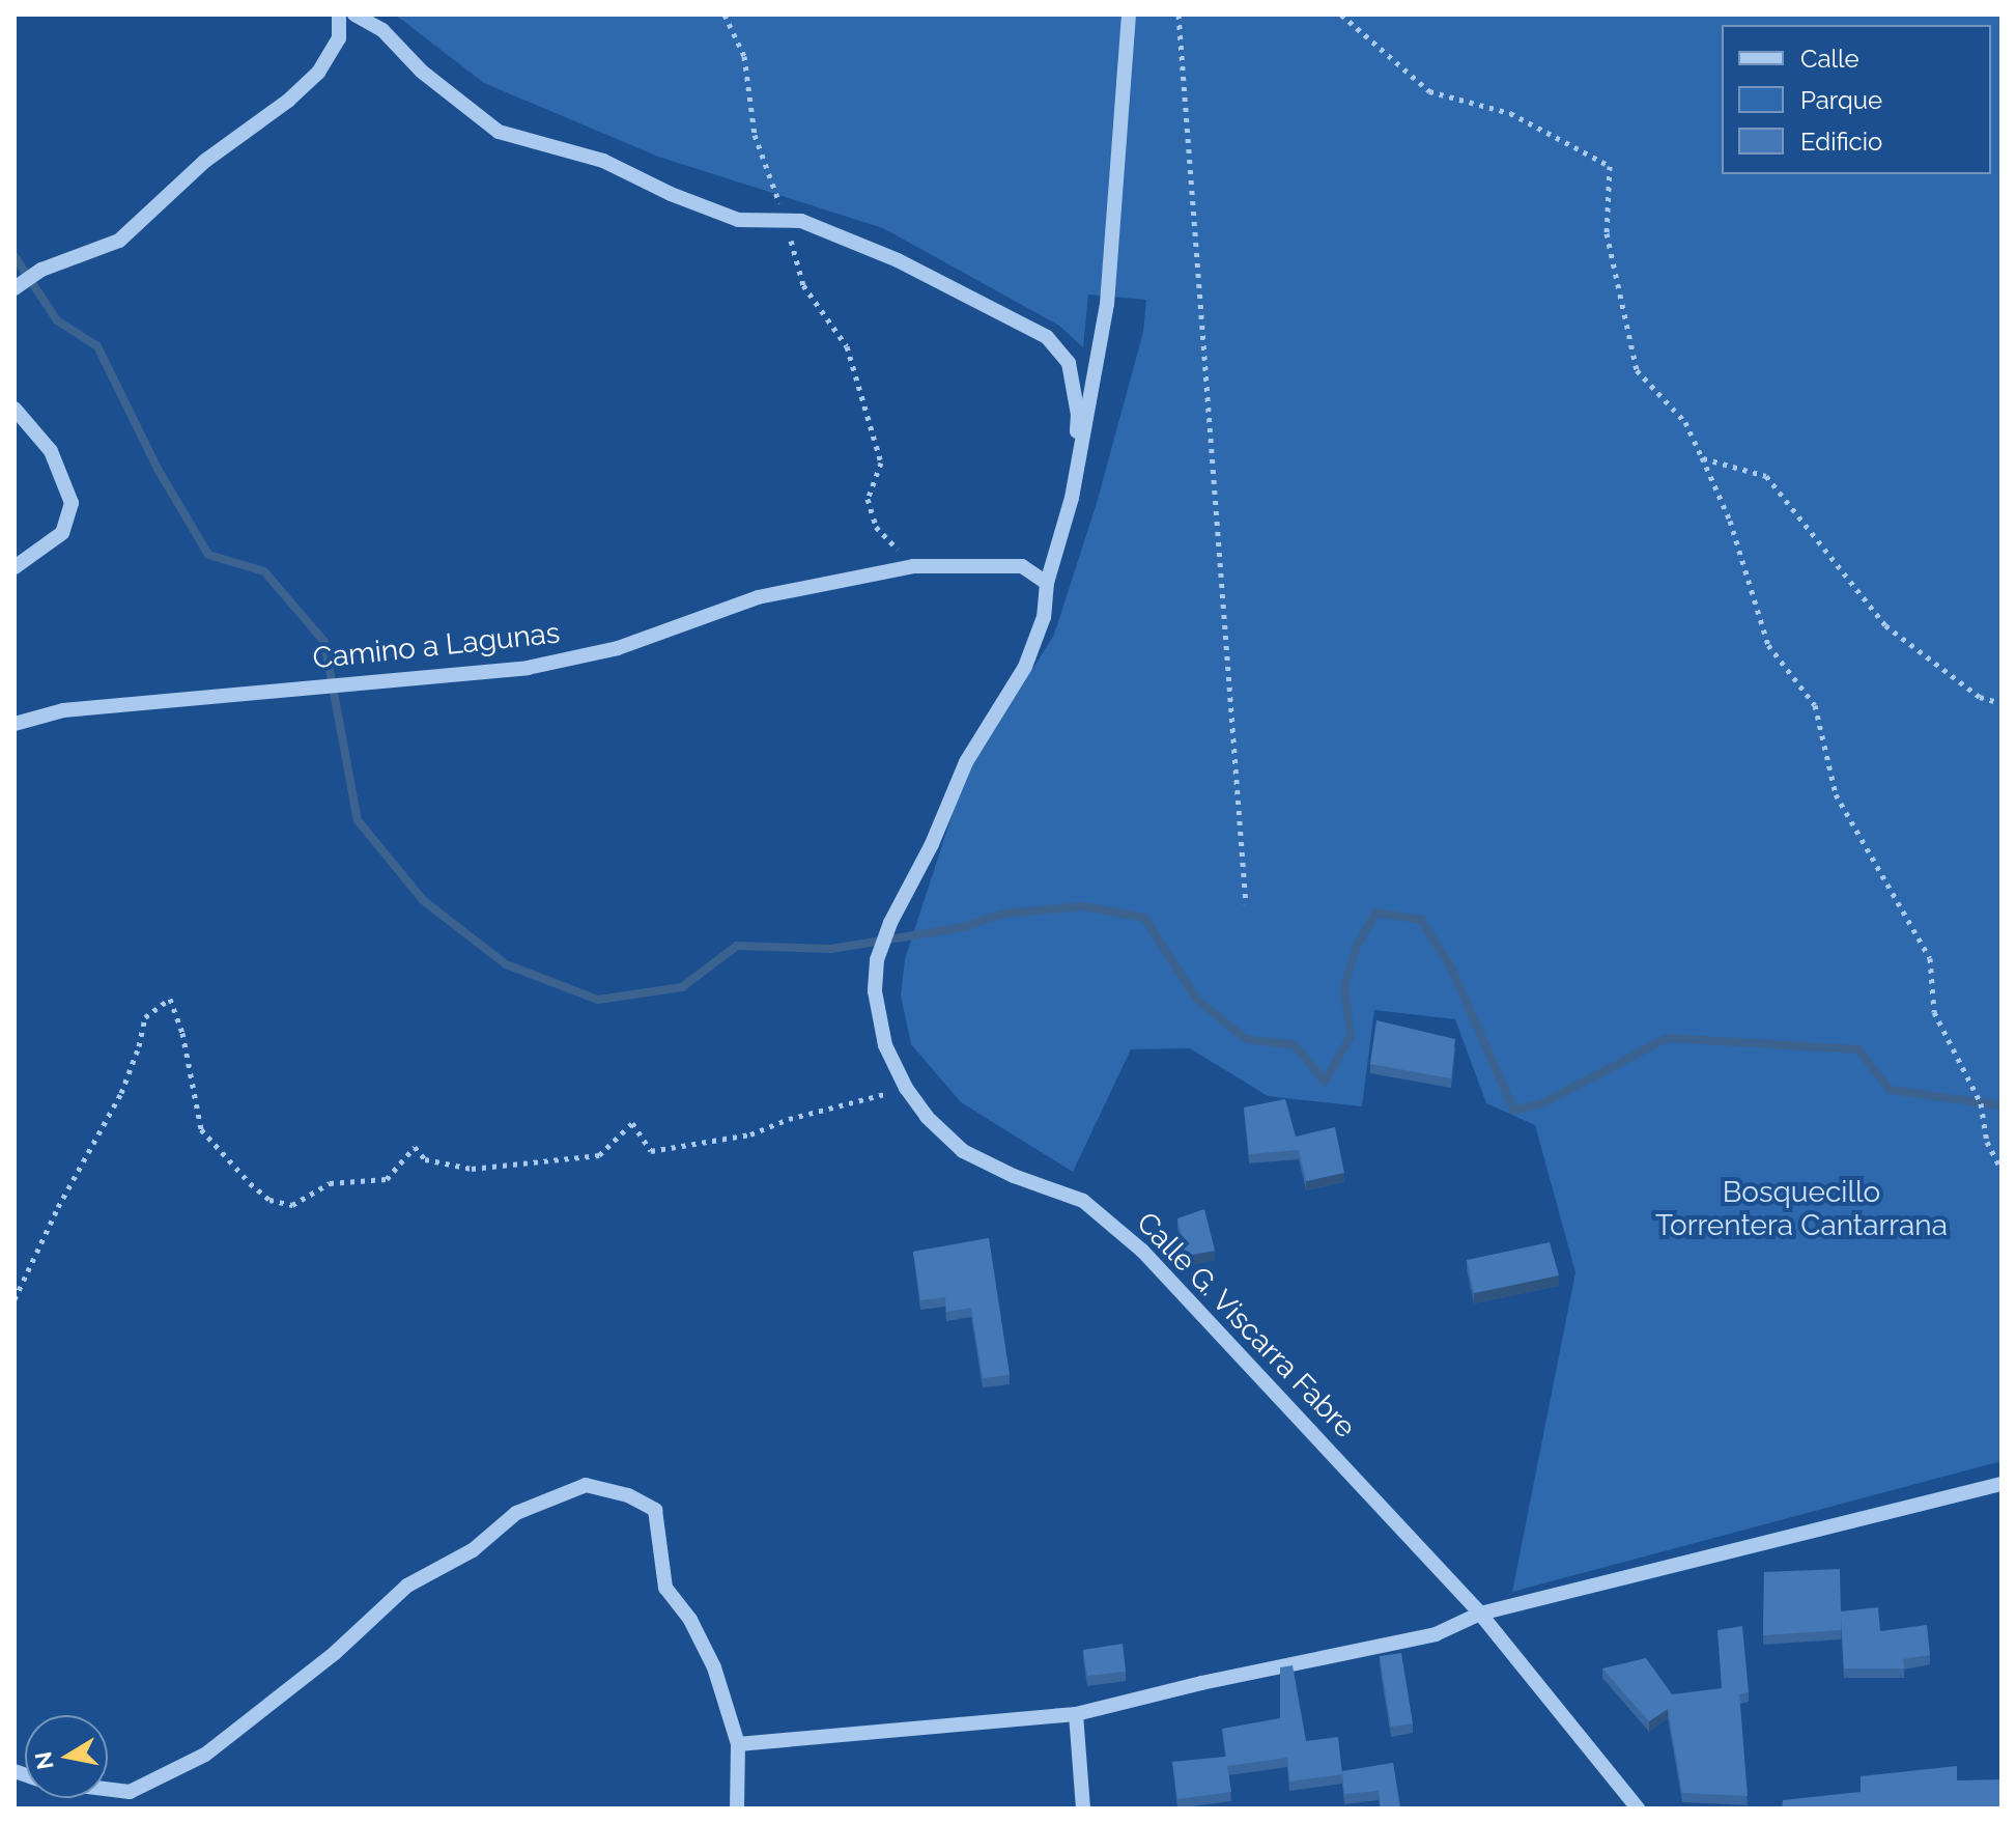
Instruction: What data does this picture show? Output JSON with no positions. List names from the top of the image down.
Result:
{
  "streets": {
    "street": ["Camino a Lagunas", "Calle G. Viscarra Fabre"]
  },
  "crossings": [
    ["Camino a Lagunas", "Calle G. Viscarra Fabre"]
  ],
  "parks": ["Bosquecillo Torrentera Cantarrana"],
  "legend": ["Calle", "Parque", "Edificio"],
  "north": "left"
}
